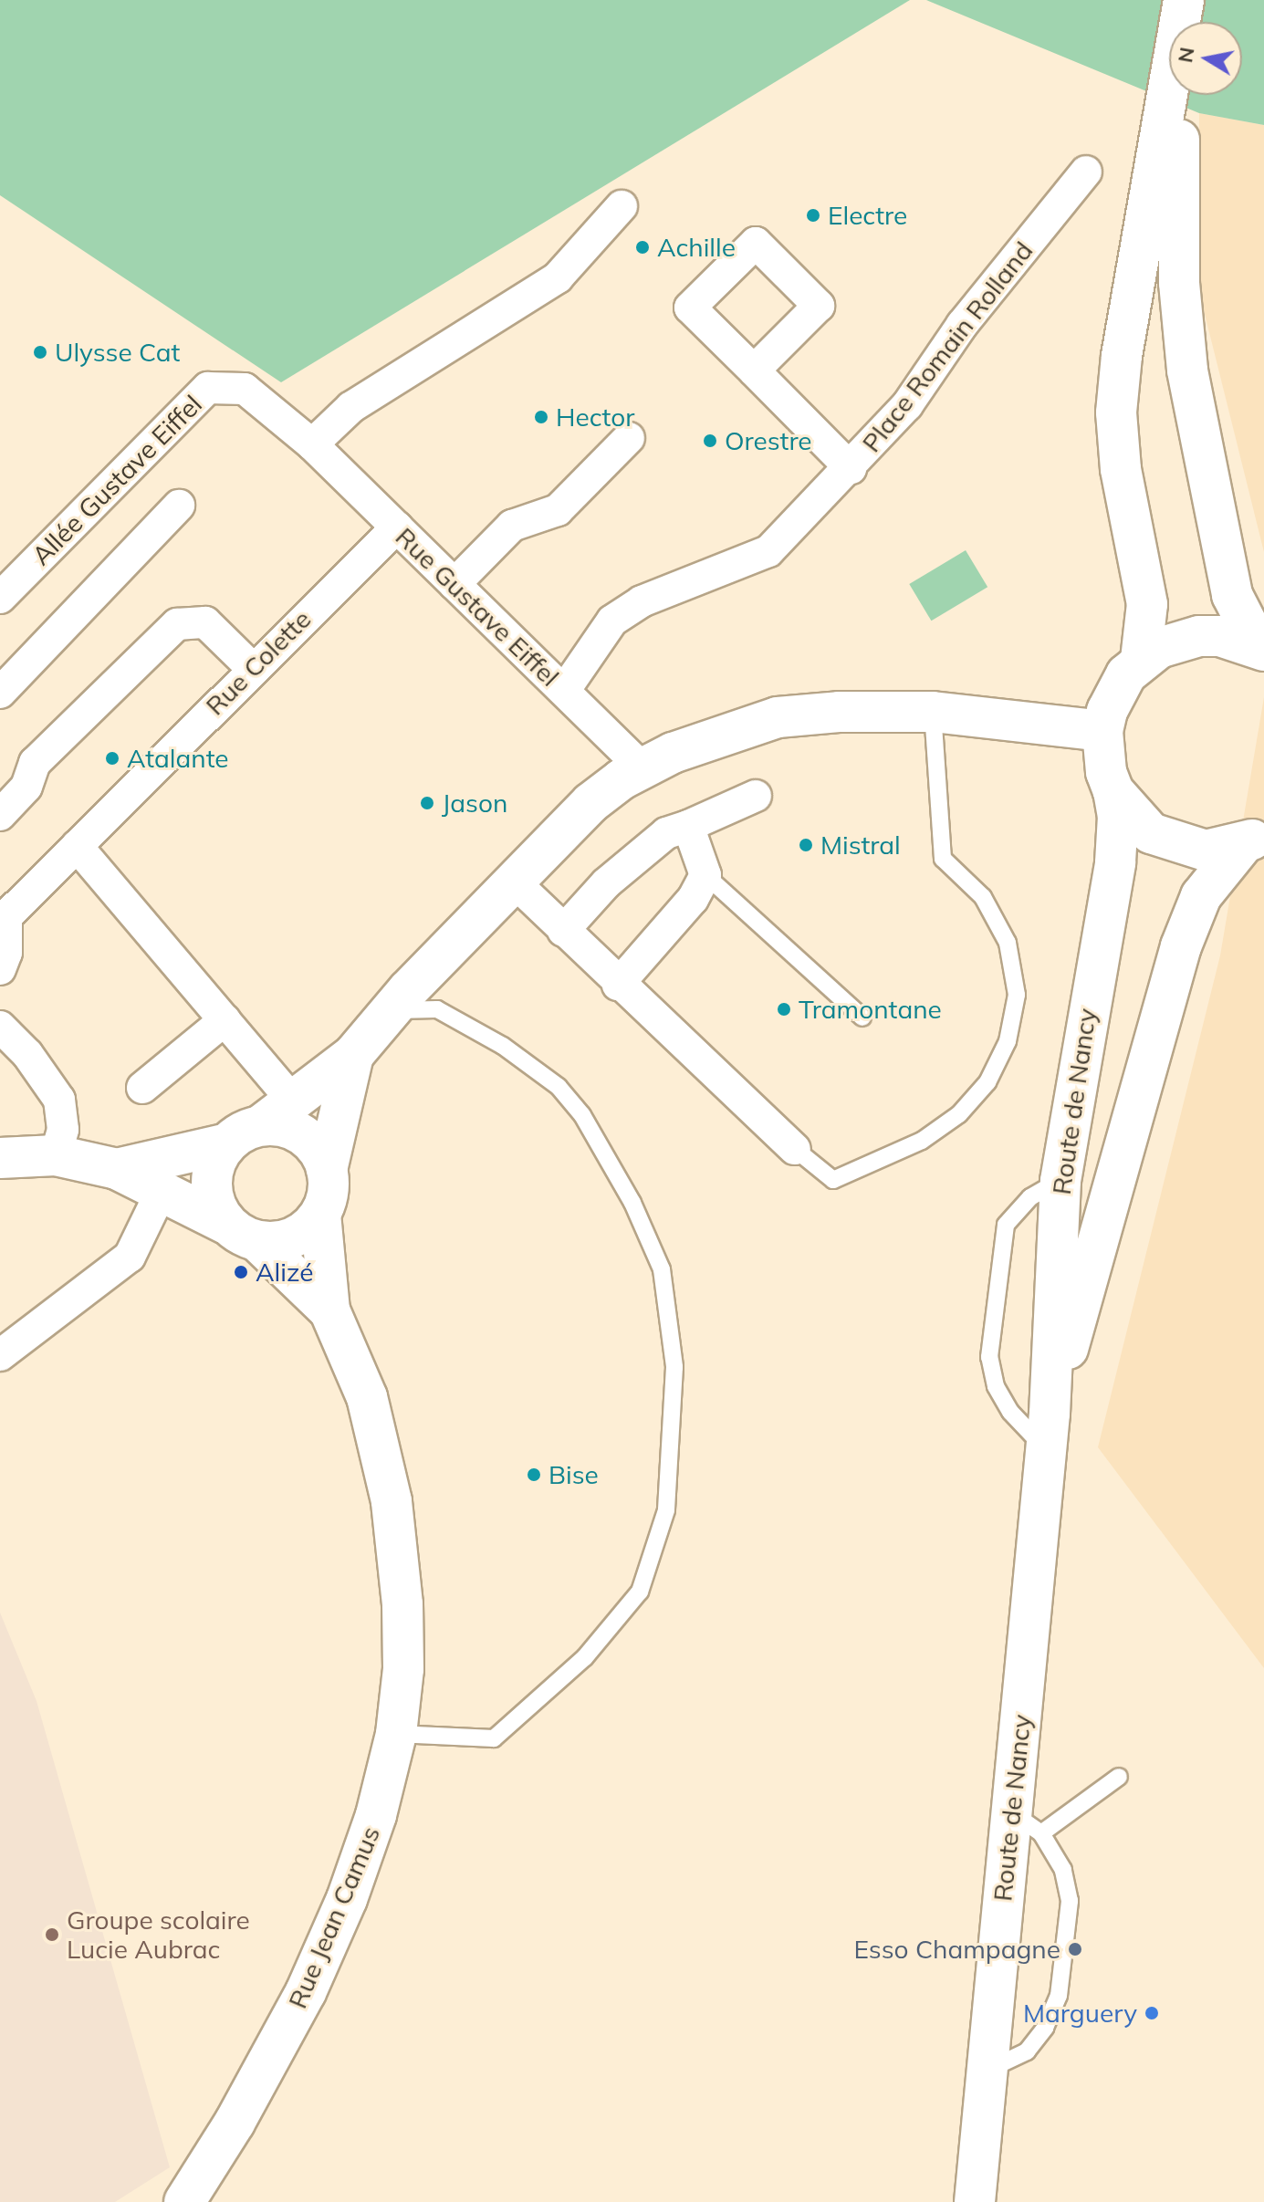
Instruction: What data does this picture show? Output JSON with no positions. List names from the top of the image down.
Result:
{
  "streets": {
    "main road": ["Route de Nancy", "Rue Jean Camus"],
    "street": [
      "Place Romain Rolland",
      "Allée Gustave Eiffel",
      "Rue Gustave Eiffel",
      "Rue Colette"
    ]
  },
  "crossings": [
    ["Place Romain Rolland", "Rue Gustave Eiffel"],
    ["Allée Gustave Eiffel", "Rue Gustave Eiffel"],
    ["Rue Gustave Eiffel", "Rue Colette"]
  ],
  "places": [
    "Electre",
    "Achille",
    "Ulysse Cat",
    "Hector",
    "Orestre",
    "Atalante",
    "Jason",
    "Mistral",
    "Tramontane",
    "Alizé",
    "Bise",
    "Groupe scolaire Lucie Aubrac",
    "Esso Champagne",
    "Marguery"
  ],
  "north": "left"
}
